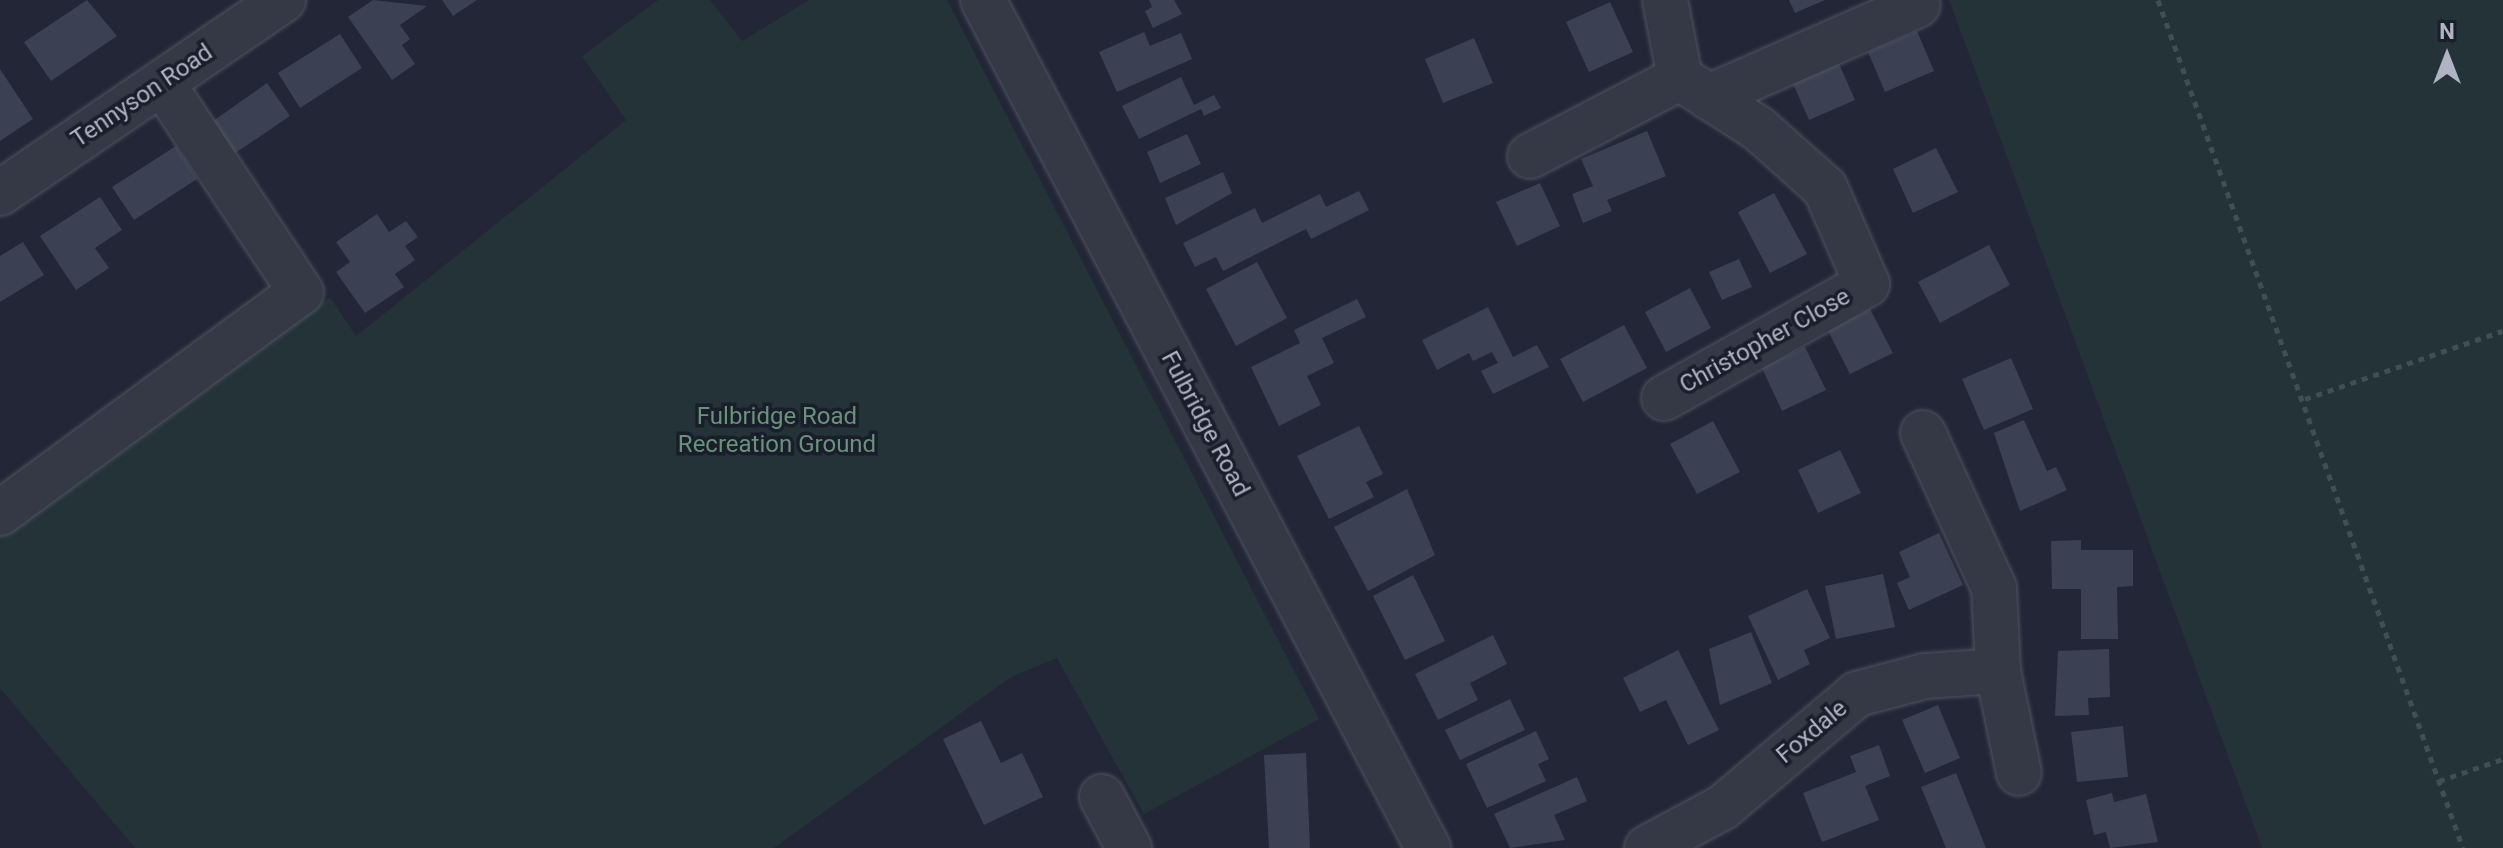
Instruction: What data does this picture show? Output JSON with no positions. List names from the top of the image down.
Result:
{
  "streets": {
    "street": [
      "Tennyson Road",
      "Christopher Close",
      "Fulbridge Road",
      "Foxdale"
    ]
  },
  "parks": ["Fulbridge Road Recreation Ground"],
  "north": "top"
}
